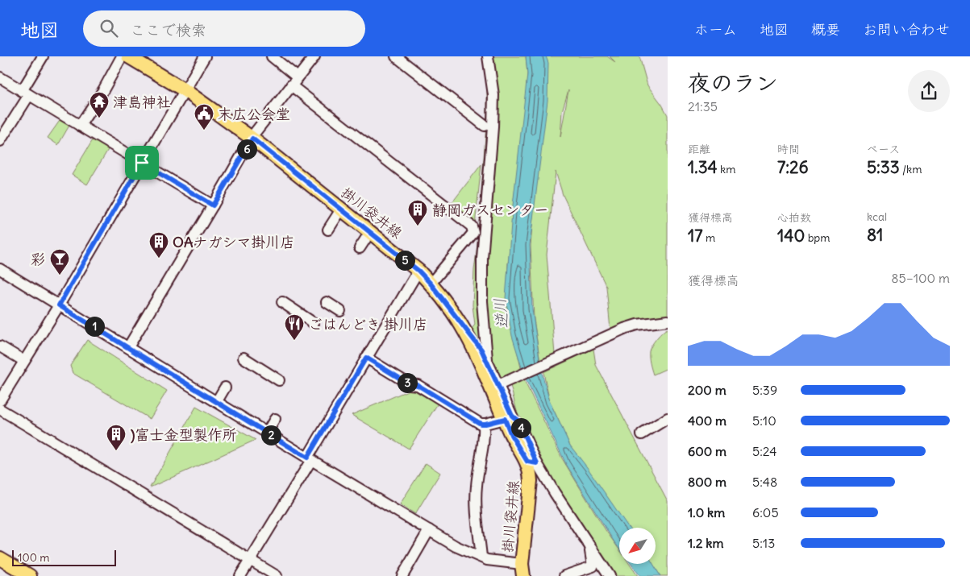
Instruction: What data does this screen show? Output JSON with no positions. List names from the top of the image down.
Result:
{
  "streets": {
    "main road": ["掛川袋井線"]
  },
  "water": ["逆川"],
  "places": {
    "temple": ["津島神社"],
    "public building": ["末広公会堂"],
    "building": ["静岡ガスセンター", "OAナガシマ掛川店", ")富士金型製作所"],
    "bar": ["彩"],
    "restaurant": ["ごはんどき 掛川店"]
  },
  "scale_bar": "100 m",
  "north": "bottom left",
  "page": {
    "header": "地図",
    "search": "ここで検索",
    "nav": [
      "ホーム",
      "地図",
      "概要",
      "お問い合わせ"
    ],
    "heading": ["夜のラン", "21:35"],
    "stats": [
      ["距離", "1.34 km"],
      ["時間", "7:26"],
      ["ペース", "5:33 /km"],
      ["獲得標高", "17 m"],
      ["心拍数", "140 bpm"],
      ["kcal", "81"]
    ],
    "pins": [
      "6",
      "5",
      "1",
      "3",
      "4",
      "2"
    ],
    "chart": ["獲得標高", "85–100 m"],
    "list": [
      {
        "name": "200 m",
        "note": "5:39"
      },
      {
        "name": "400 m",
        "note": "5:10"
      },
      {
        "name": "600 m",
        "note": "5:24"
      },
      {
        "name": "800 m",
        "note": "5:48"
      },
      {
        "name": "1.0 km",
        "note": "6:05"
      },
      {
        "name": "1.2 km",
        "note": "5:13"
      }
    ],
    "scale": "100 m"
  }
}
